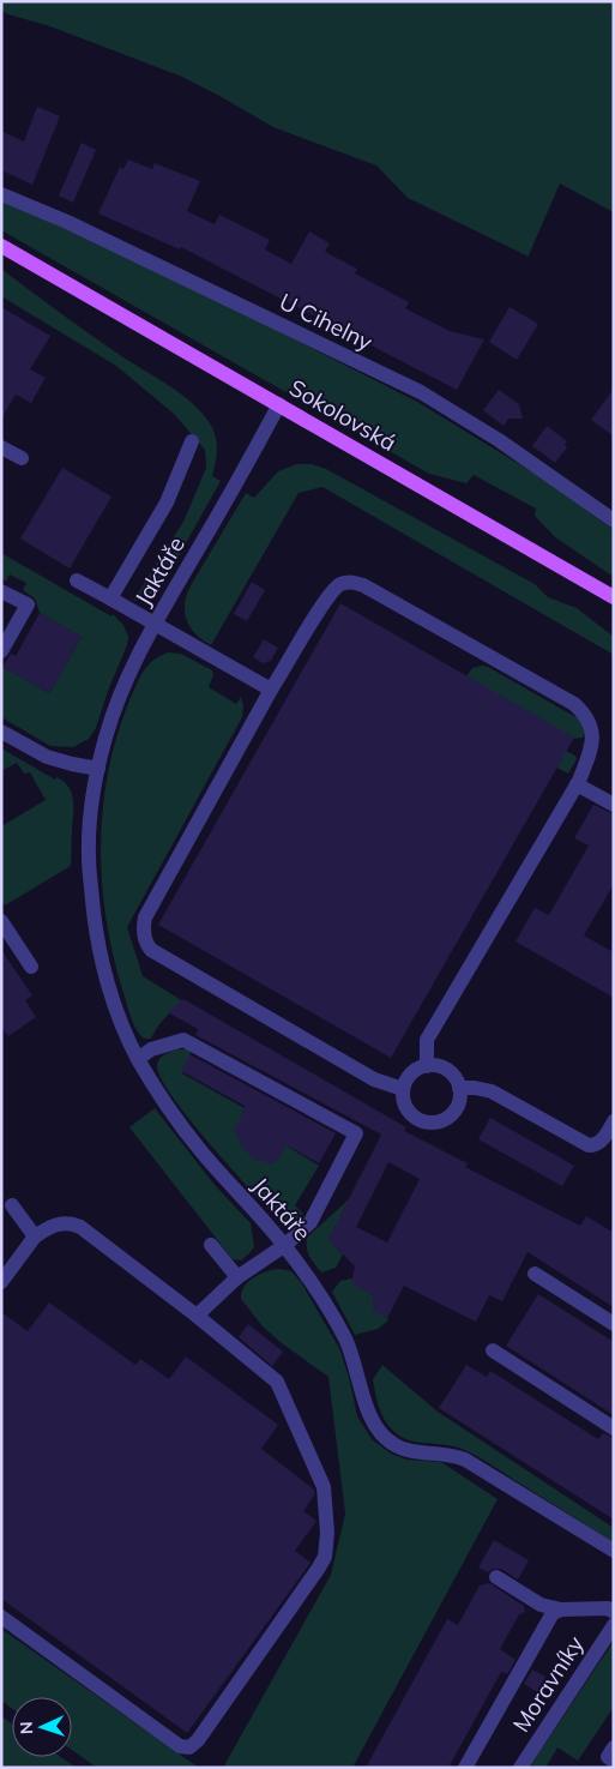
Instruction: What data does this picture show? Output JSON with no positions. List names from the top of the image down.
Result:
{
  "streets": {
    "main road": ["Sokolovská"],
    "street": ["U Cihelny", "Jaktáře", "Moravníky"]
  },
  "crossings": [
    ["Sokolovská", "Jaktáře"]
  ],
  "north": "left"
}
